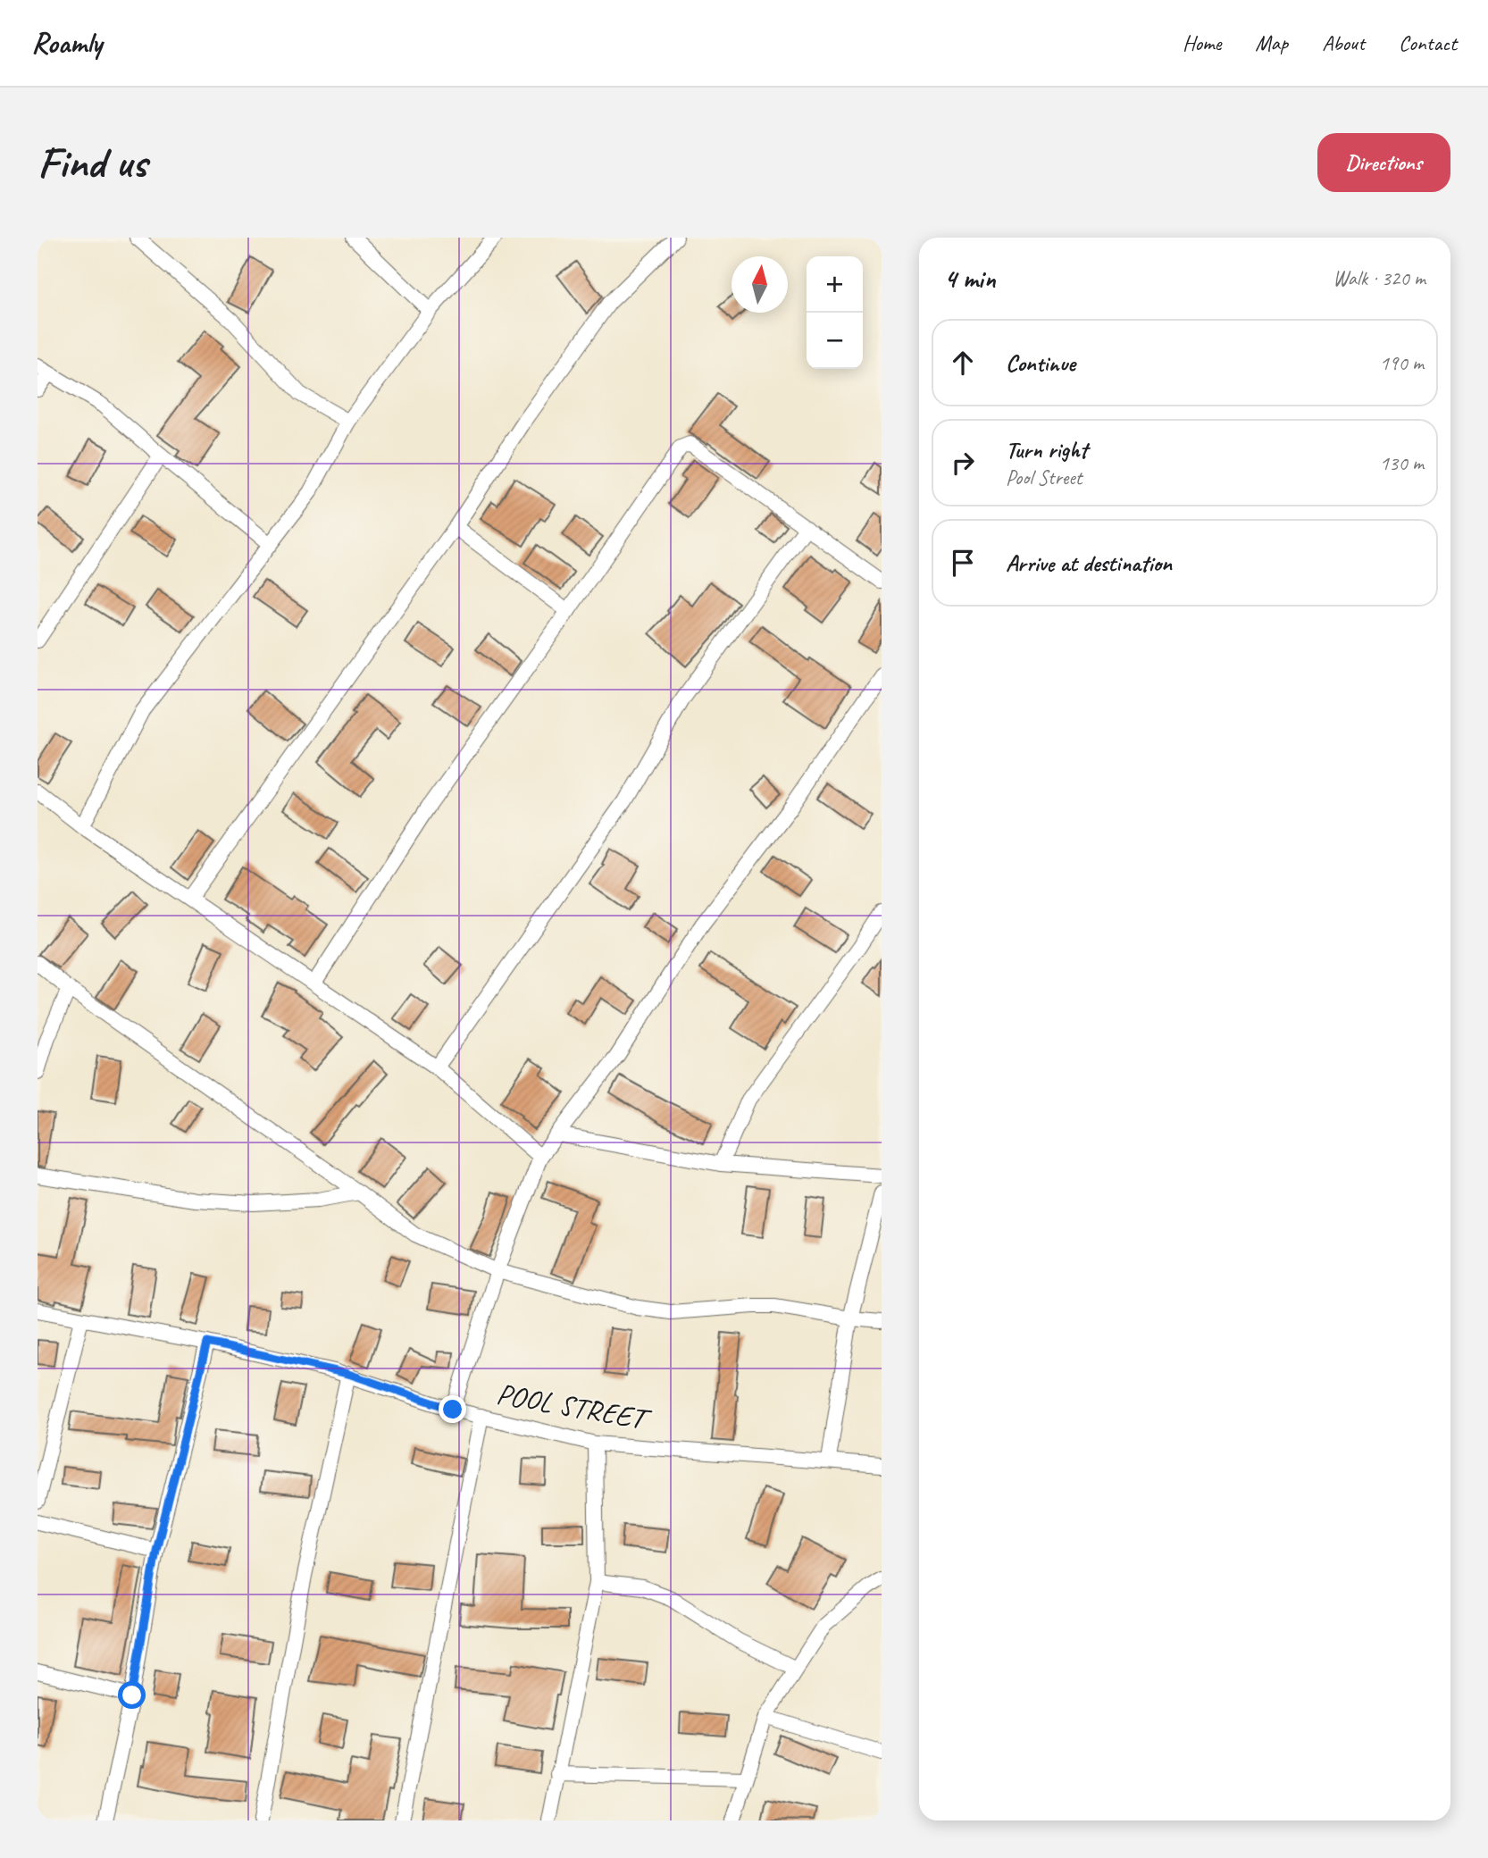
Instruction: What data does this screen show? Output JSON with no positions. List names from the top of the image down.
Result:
{
  "streets": {
    "street": ["POOL STREET"]
  },
  "north": "top",
  "page": {
    "header": "Roamly",
    "nav": [
      "Home",
      "Map",
      "About",
      "Contact"
    ],
    "buttons": "Directions",
    "title": "Find us",
    "heading": ["4 min", "Walk · 320 m"],
    "map_buttons": ["+", "−"],
    "list": [
      ["Continue", "190 m"],
      ["Turn right", "Pool Street", "130 m"],
      "Arrive at destination"
    ]
  }
}
